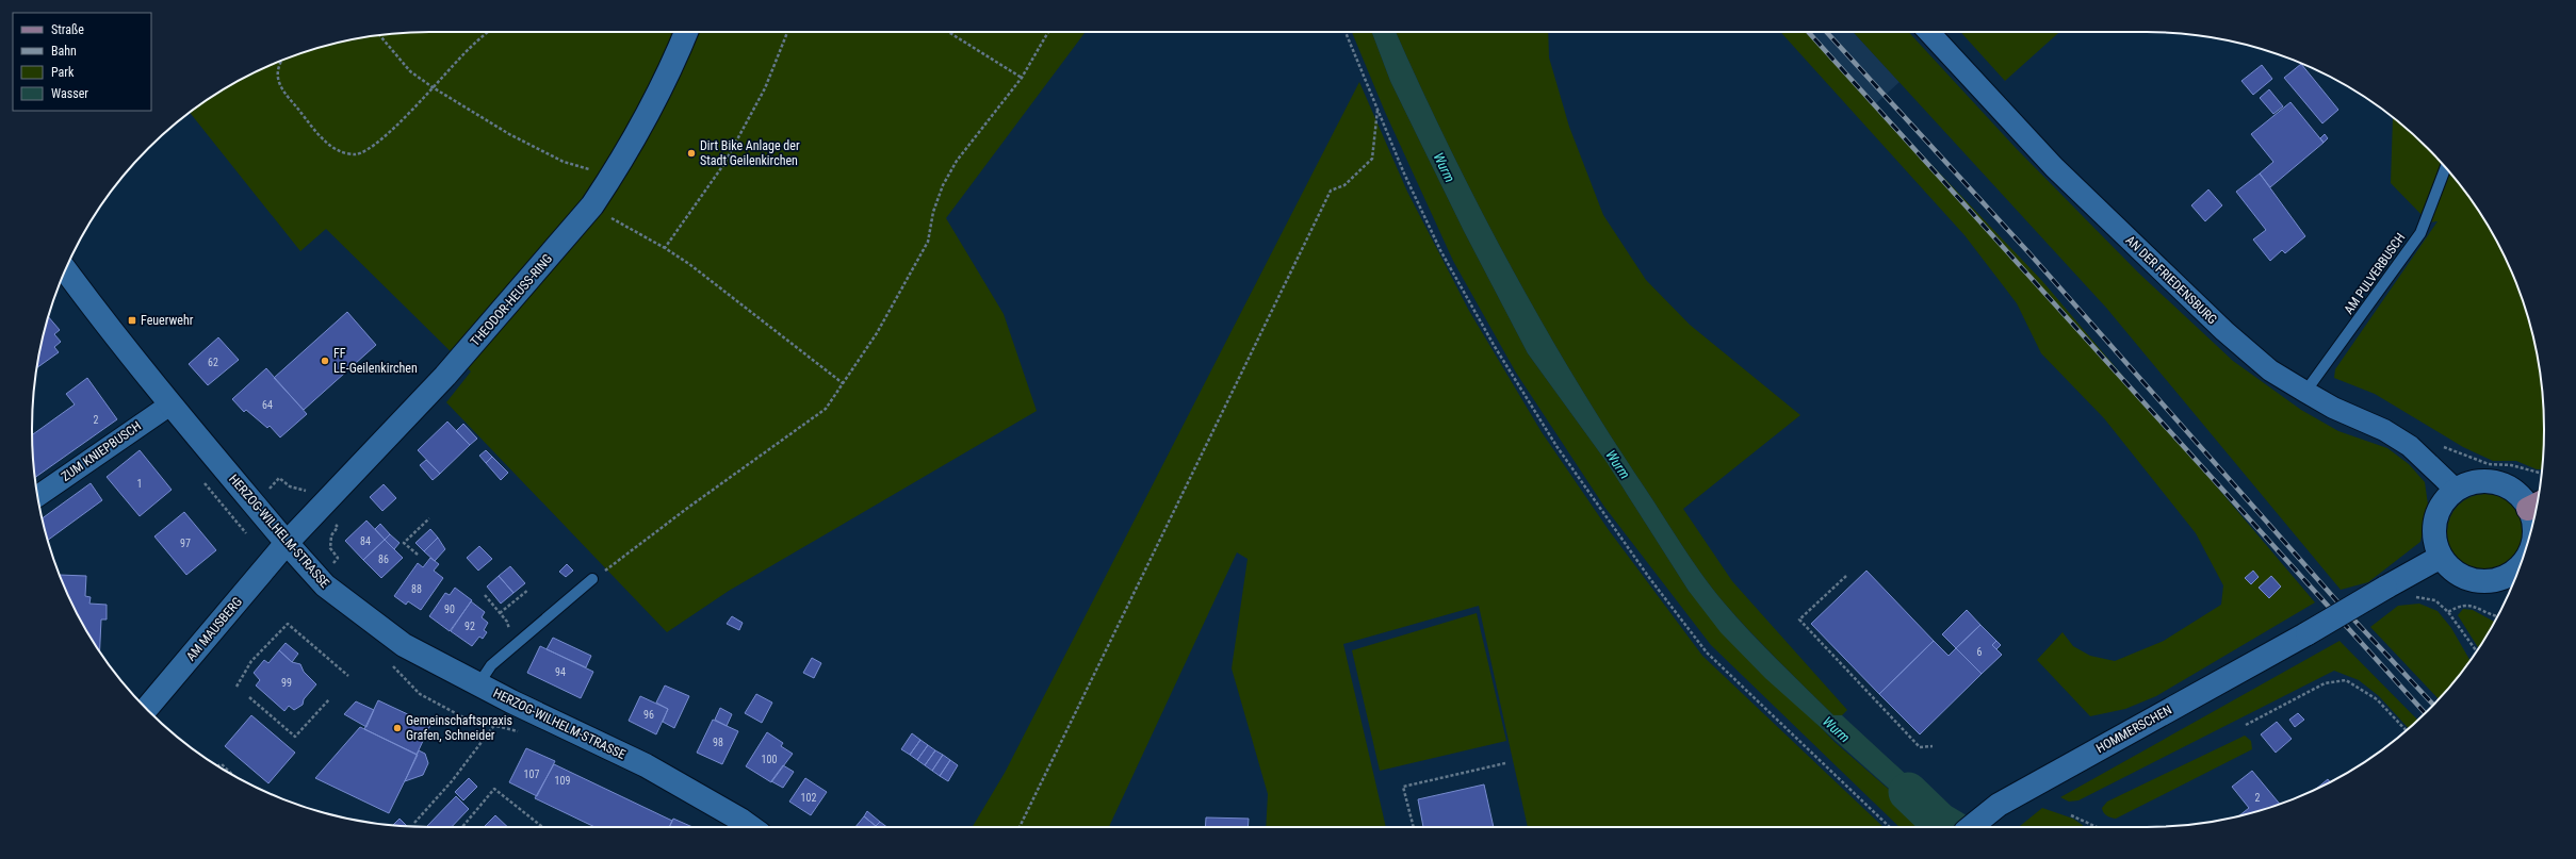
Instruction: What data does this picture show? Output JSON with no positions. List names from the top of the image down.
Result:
{
  "streets": {
    "main road": [
      "THEODOR-HEUSS-RING",
      "HERZOG-WILHELM-STRASSE",
      "AM MAUSBERG",
      "HOMMERSCHEN"
    ],
    "street": ["AN DER FRIEDENSBURG", "ZUM KNIEPBUSCH"],
    "lane": ["AM PULVERBUSCH"]
  },
  "crossings": [
    ["AM PULVERBUSCH", "AN DER FRIEDENSBURG"],
    ["THEODOR-HEUSS-RING", "HERZOG-WILHELM-STRASSE"],
    ["THEODOR-HEUSS-RING", "AM MAUSBERG"],
    ["ZUM KNIEPBUSCH", "HERZOG-WILHELM-STRASSE"],
    ["HERZOG-WILHELM-STRASSE", "AM MAUSBERG"]
  ],
  "water": ["Wurm"],
  "places": {
    "other": ["Dirt Bike Anlage der Stadt Geilenkirchen", "FF LE-Geilenkirchen", "Gemeinschaftspraxis Grafen, Schneider"],
    "transit": ["Feuerwehr"]
  },
  "house_numbers": [
    "62",
    "64",
    "2",
    "1",
    "84",
    "97",
    "86",
    "88",
    "90",
    "92",
    "6",
    "94",
    "99",
    "96",
    "98",
    "100",
    "107",
    "109",
    "102",
    "2"
  ],
  "legend": [
    "Straße",
    "Bahn",
    "Park",
    "Wasser"
  ]
}
